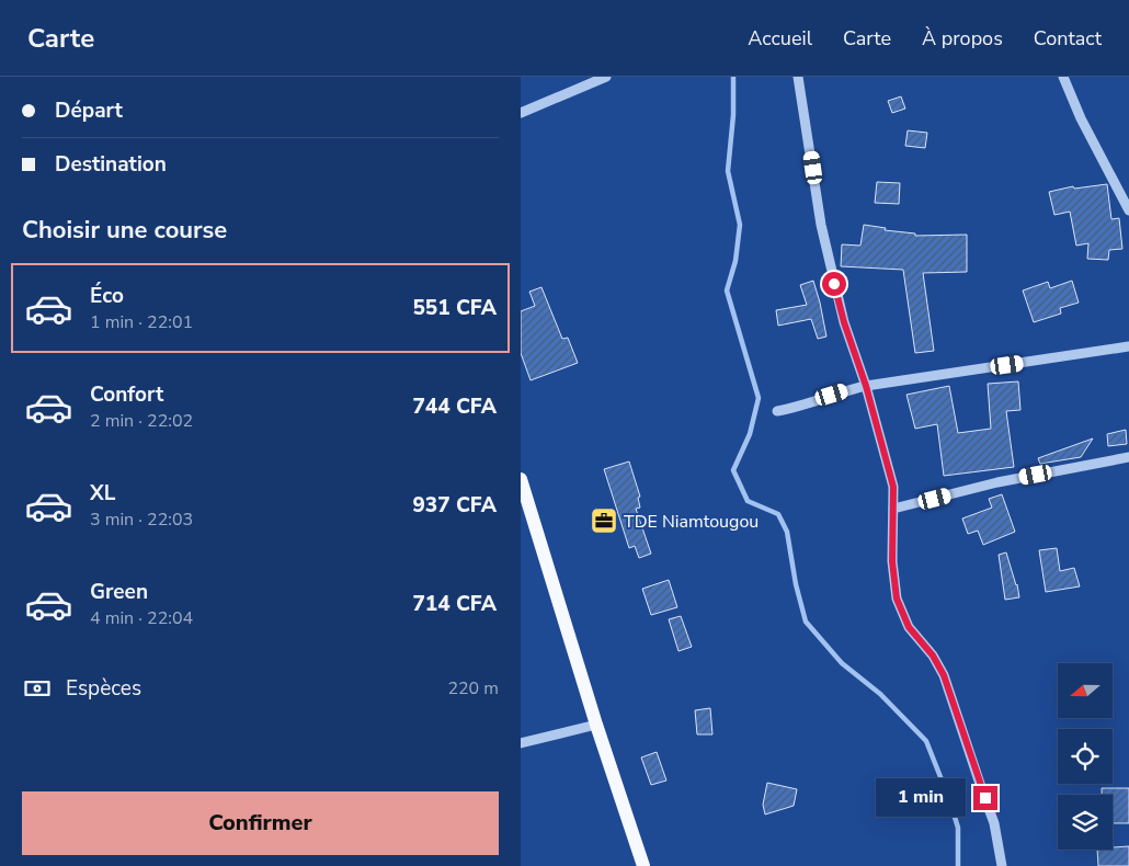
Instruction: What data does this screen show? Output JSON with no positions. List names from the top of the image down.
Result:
{
  "places": {
    "office": ["TDE Niamtougou"]
  },
  "north": "left",
  "page": {
    "header": "Carte",
    "nav": [
      "Accueil",
      "Carte",
      "À propos",
      "Contact"
    ],
    "banner": ["Départ", "Destination"],
    "heading": "Choisir une course",
    "list": [
      {
        "name": "Éco",
        "note": "1 min · 22:01",
        "value": "551 CFA"
      },
      {
        "name": "Confort",
        "note": "2 min · 22:02",
        "value": "744 CFA"
      },
      {
        "name": "XL",
        "note": "3 min · 22:03",
        "value": "937 CFA"
      },
      {
        "name": "Green",
        "note": "4 min · 22:04",
        "value": "714 CFA"
      }
    ],
    "pay": ["Espèces", "220 m"],
    "bubble": "1 min",
    "buttons": "Confirmer"
  }
}
